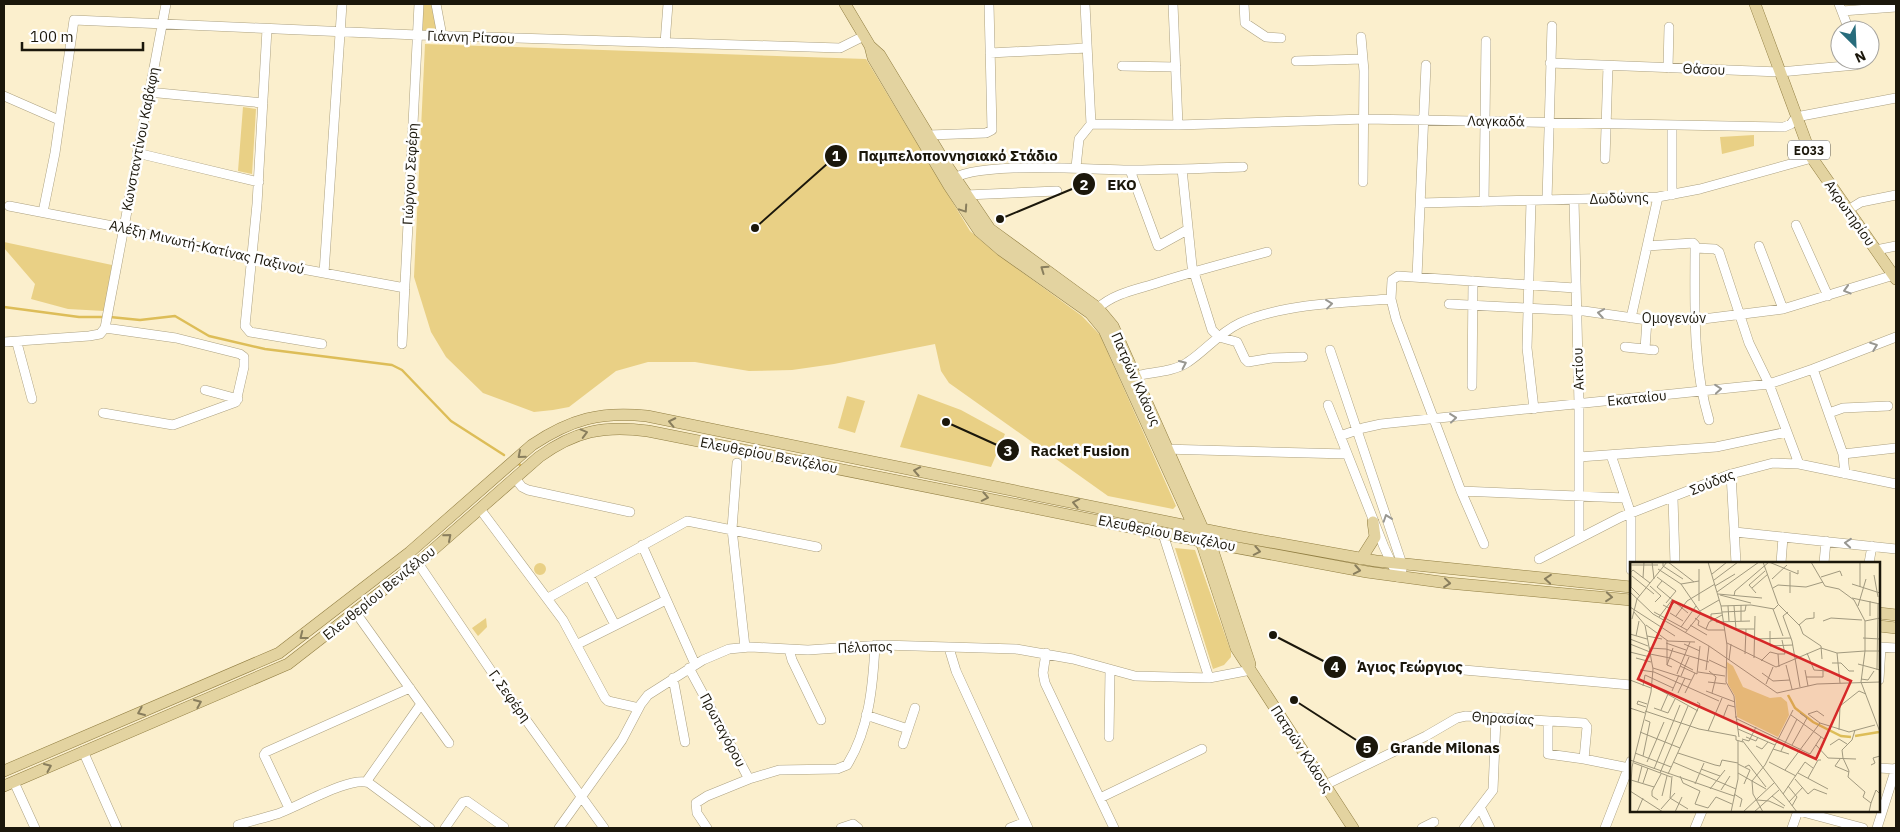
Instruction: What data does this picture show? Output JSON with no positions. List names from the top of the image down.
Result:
{
  "streets": {
    "main road": [
      "ΕΟ33",
      "Ακρωτηρίου",
      "Πατρών Κλάους",
      "Ελευθερίου Βενιζέλου"
    ],
    "street": [
      "Γιάννη Ρίτσου",
      "Θάσου",
      "Λαγκαδά",
      "Κωνσταντίνου Καβάφη",
      "Γιώργου Σεφέρη",
      "Δωδώνης",
      "Αλέξη Μινωτή-Κατίνας Παξινού",
      "Ομογενών",
      "Ακτίου",
      "Εκαταίου",
      "Σούδας",
      "Πέλοπος",
      "Γ. Σεφέρη",
      "Θηρασίας",
      "Πρωταγόρου"
    ]
  },
  "crossings": [
    ["Γιάννη Ρίτσου", "Κωνσταντίνου Καβάφη"],
    ["Γιάννη Ρίτσου", "Γιώργου Σεφέρη"],
    ["Γιάννη Ρίτσου", "Πατρών Κλάους"],
    ["Θάσου", "Ακρωτηρίου"],
    ["Λαγκαδά", "Ακρωτηρίου"],
    ["Κωνσταντίνου Καβάφη", "Αλέξη Μινωτή-Κατίνας Παξινού"],
    ["Γιώργου Σεφέρη", "Αλέξη Μινωτή-Κατίνας Παξινού"],
    ["Δωδώνης", "Ακρωτηρίου"],
    ["Δωδώνης", "Ακτίου"],
    ["Ακρωτηρίου", "Ομογενών"],
    ["Ομογενών", "Ακτίου"],
    ["Ακτίου", "Εκαταίου"],
    ["Ακτίου", "Σούδας"],
    ["Πατρών Κλάους", "Ελευθερίου Βενιζέλου"],
    ["Πατρών Κλάους", "Πέλοπος"],
    ["Πατρών Κλάους", "Θηρασίας"],
    ["Ελευθερίου Βενιζέλου", "Γ. Σεφέρη"],
    ["Πέλοπος", "Γ. Σεφέρη"],
    ["Πέλοπος", "Πρωταγόρου"]
  ],
  "places": [
    "EKO",
    "Παμπελοποννησιακό Στάδιο",
    "Racket Fusion",
    "Άγιος Γεώργιος",
    "Grande Milonas"
  ],
  "scale_bar": "100 m",
  "north": "bottom right"
}
